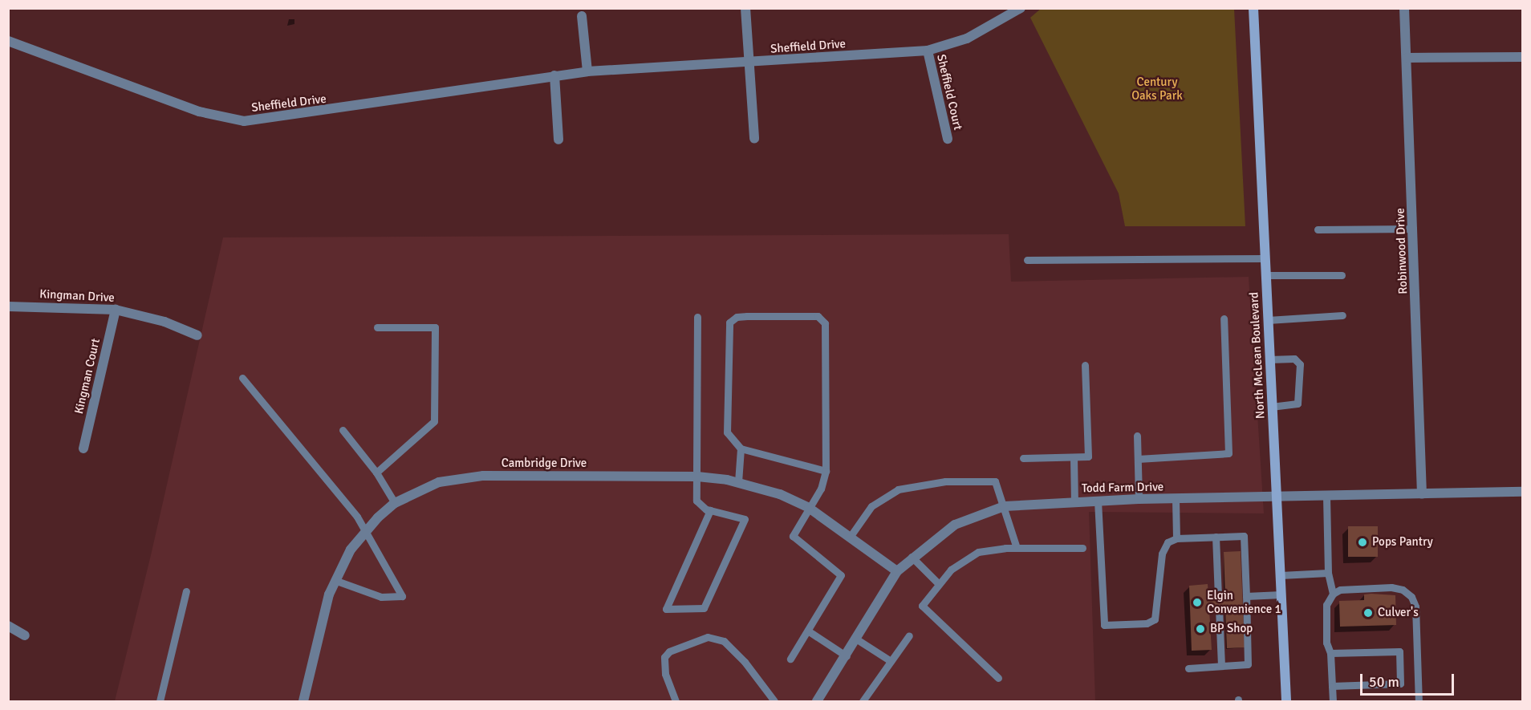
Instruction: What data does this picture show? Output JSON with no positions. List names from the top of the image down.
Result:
{
  "streets": {
    "main road": ["North McLean Boulevard"],
    "street": [
      "Sheffield Drive",
      "Sheffield Court",
      "Robinwood Drive",
      "Kingman Drive",
      "Kingman Court",
      "Cambridge Drive",
      "Todd Farm Drive"
    ]
  },
  "crossings": [
    ["Sheffield Drive", "Sheffield Court"],
    ["Robinwood Drive", "Todd Farm Drive"],
    ["Kingman Drive", "Kingman Court"],
    ["North McLean Boulevard", "Todd Farm Drive"],
    ["Cambridge Drive", "Todd Farm Drive"]
  ],
  "parks": ["Century Oaks Park"],
  "places": [
    "Pops Pantry",
    "Elgin Convenience 1",
    "Culver's",
    "BP Shop"
  ],
  "scale_bar": "50 m"
}
